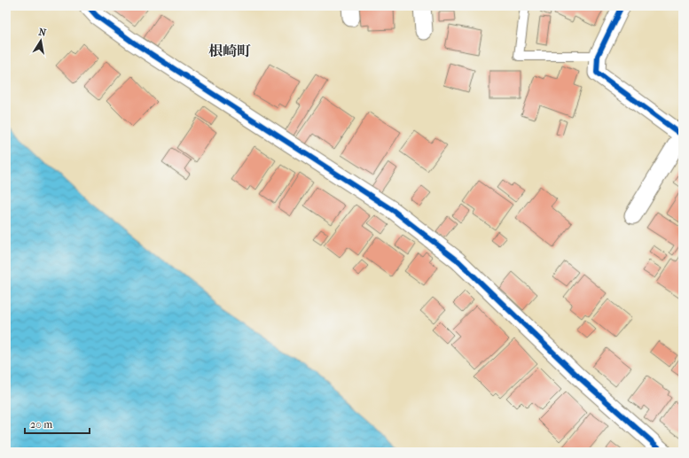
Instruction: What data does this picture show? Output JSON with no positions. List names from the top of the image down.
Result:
{
  "districts": ["根崎町"],
  "scale_bar": "20 m",
  "north": "top"
}
